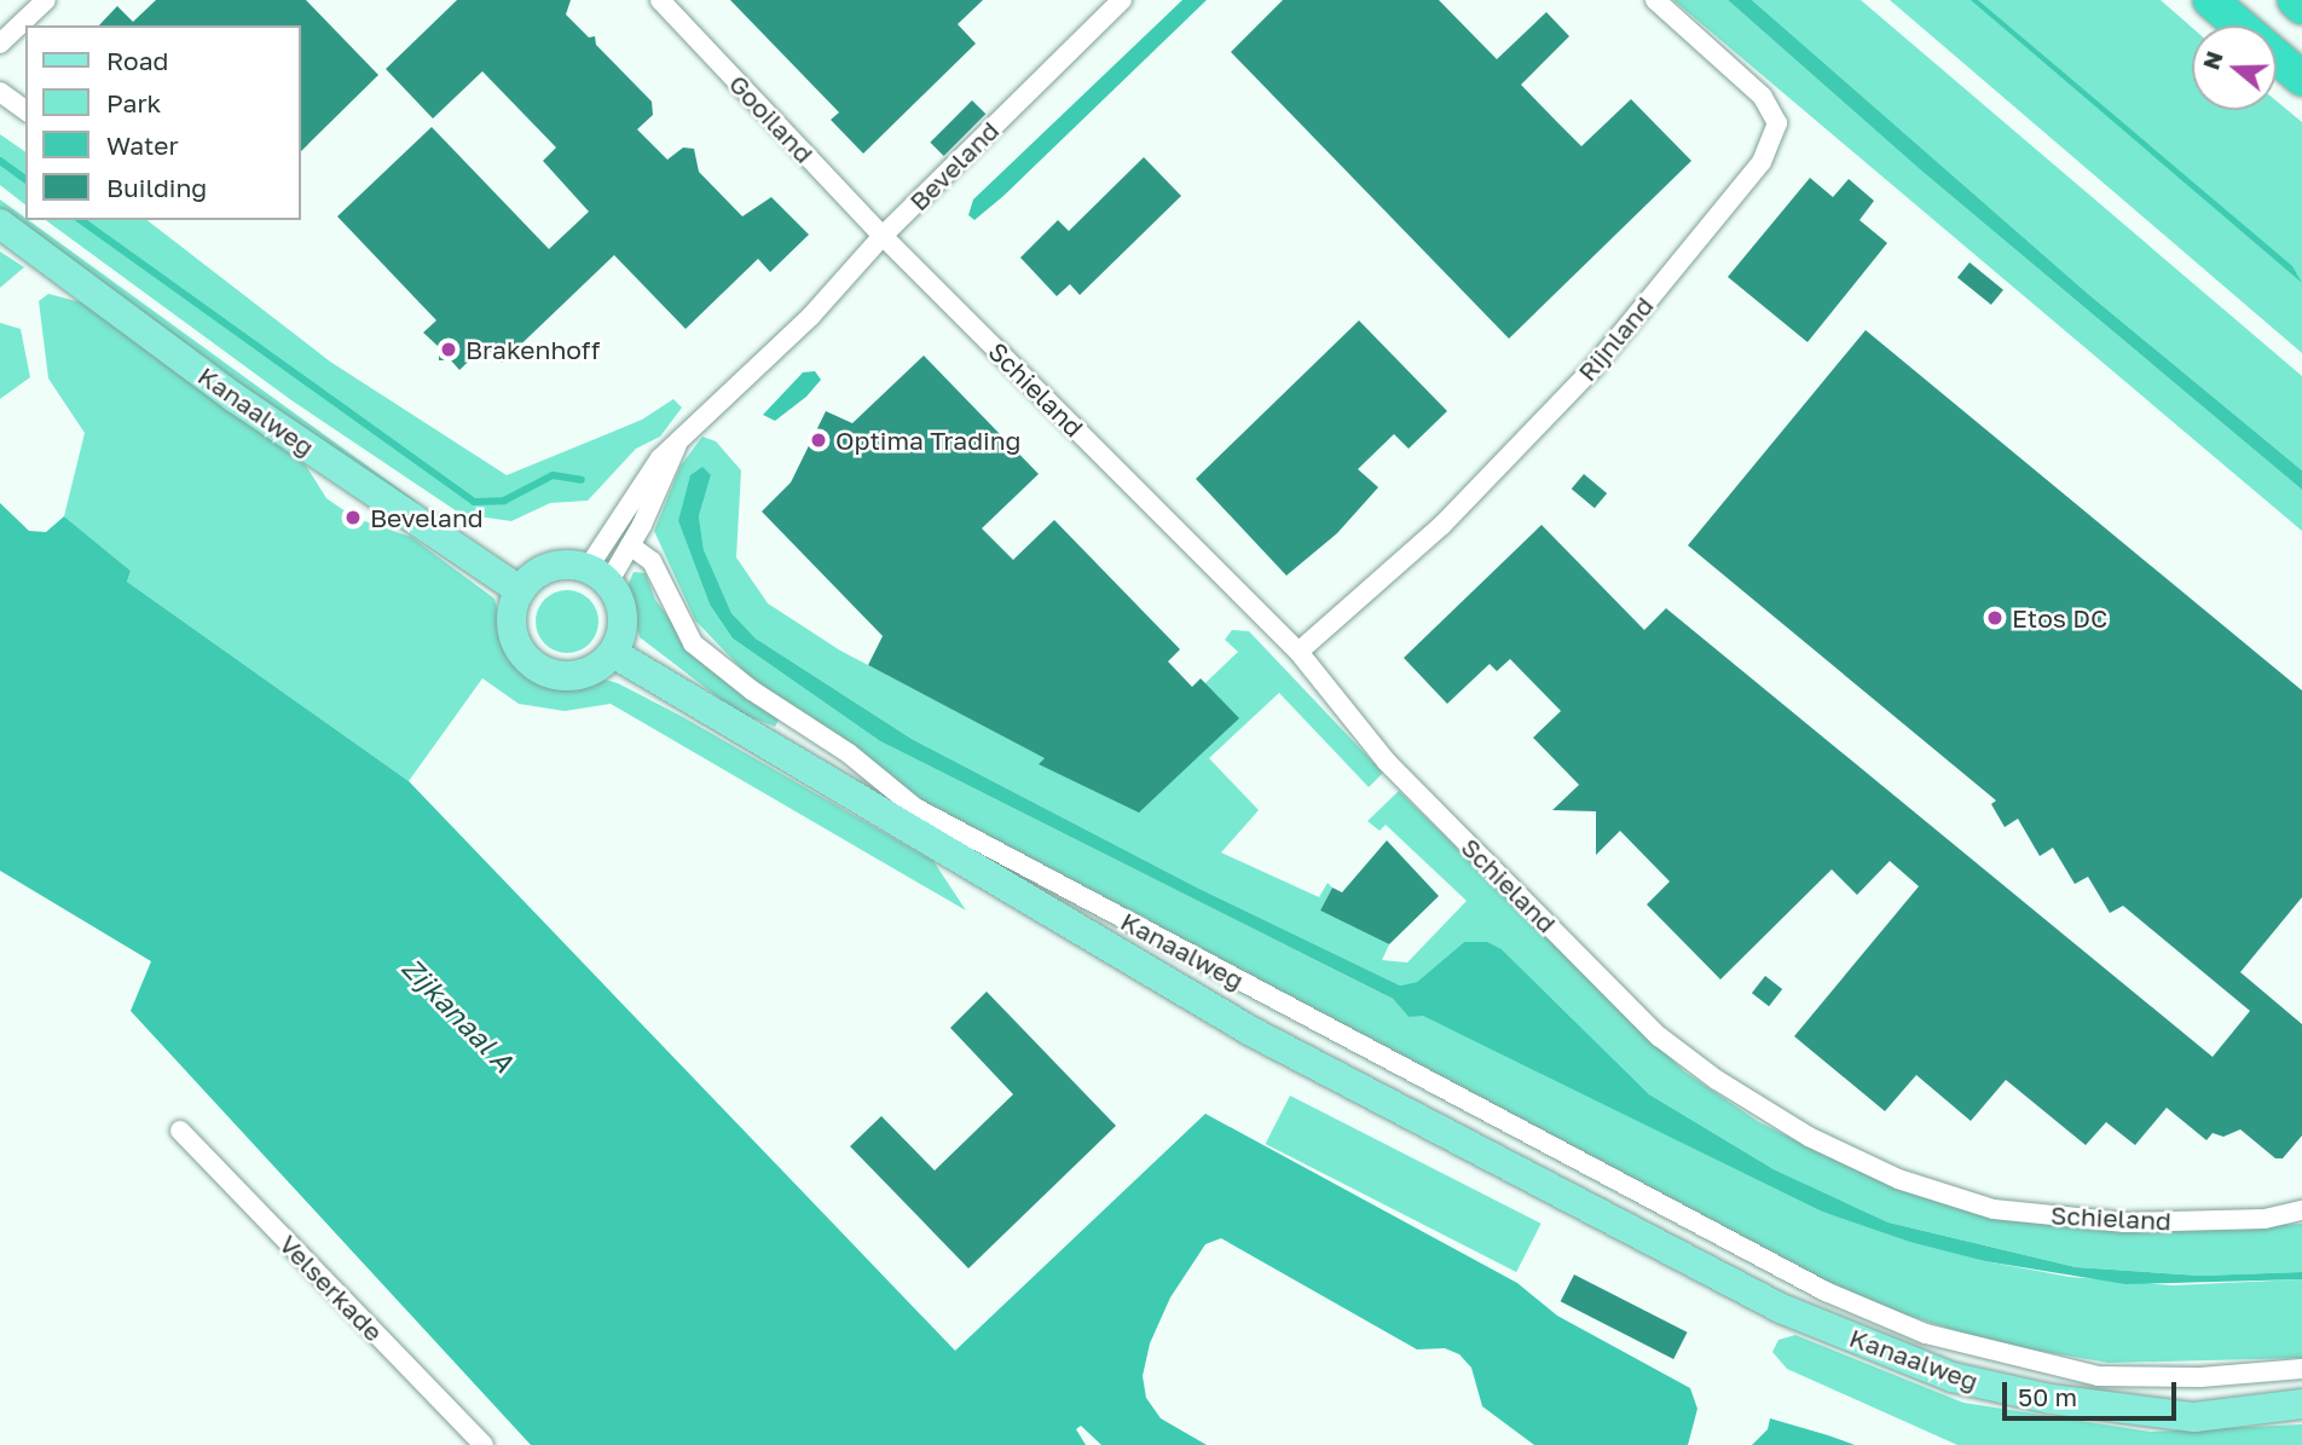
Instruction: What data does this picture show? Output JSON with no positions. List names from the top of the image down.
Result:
{
  "streets": {
    "main road": ["Kanaalweg"],
    "street": [
      "Gooiland",
      "Beveland",
      "Rijnland",
      "Schieland",
      "Velserkade"
    ]
  },
  "crossings": [
    ["Gooiland", "Beveland"],
    ["Gooiland", "Schieland"],
    ["Beveland", "Schieland"],
    ["Beveland", "Kanaalweg"],
    ["Rijnland", "Schieland"]
  ],
  "water": ["Zijkanaal A"],
  "places": [
    "Brakenhoff",
    "Optima Trading",
    "Beveland",
    "Etos DC"
  ],
  "legend": [
    "Road",
    "Park",
    "Water",
    "Building"
  ],
  "scale_bar": "50 m",
  "north": "left"
}
